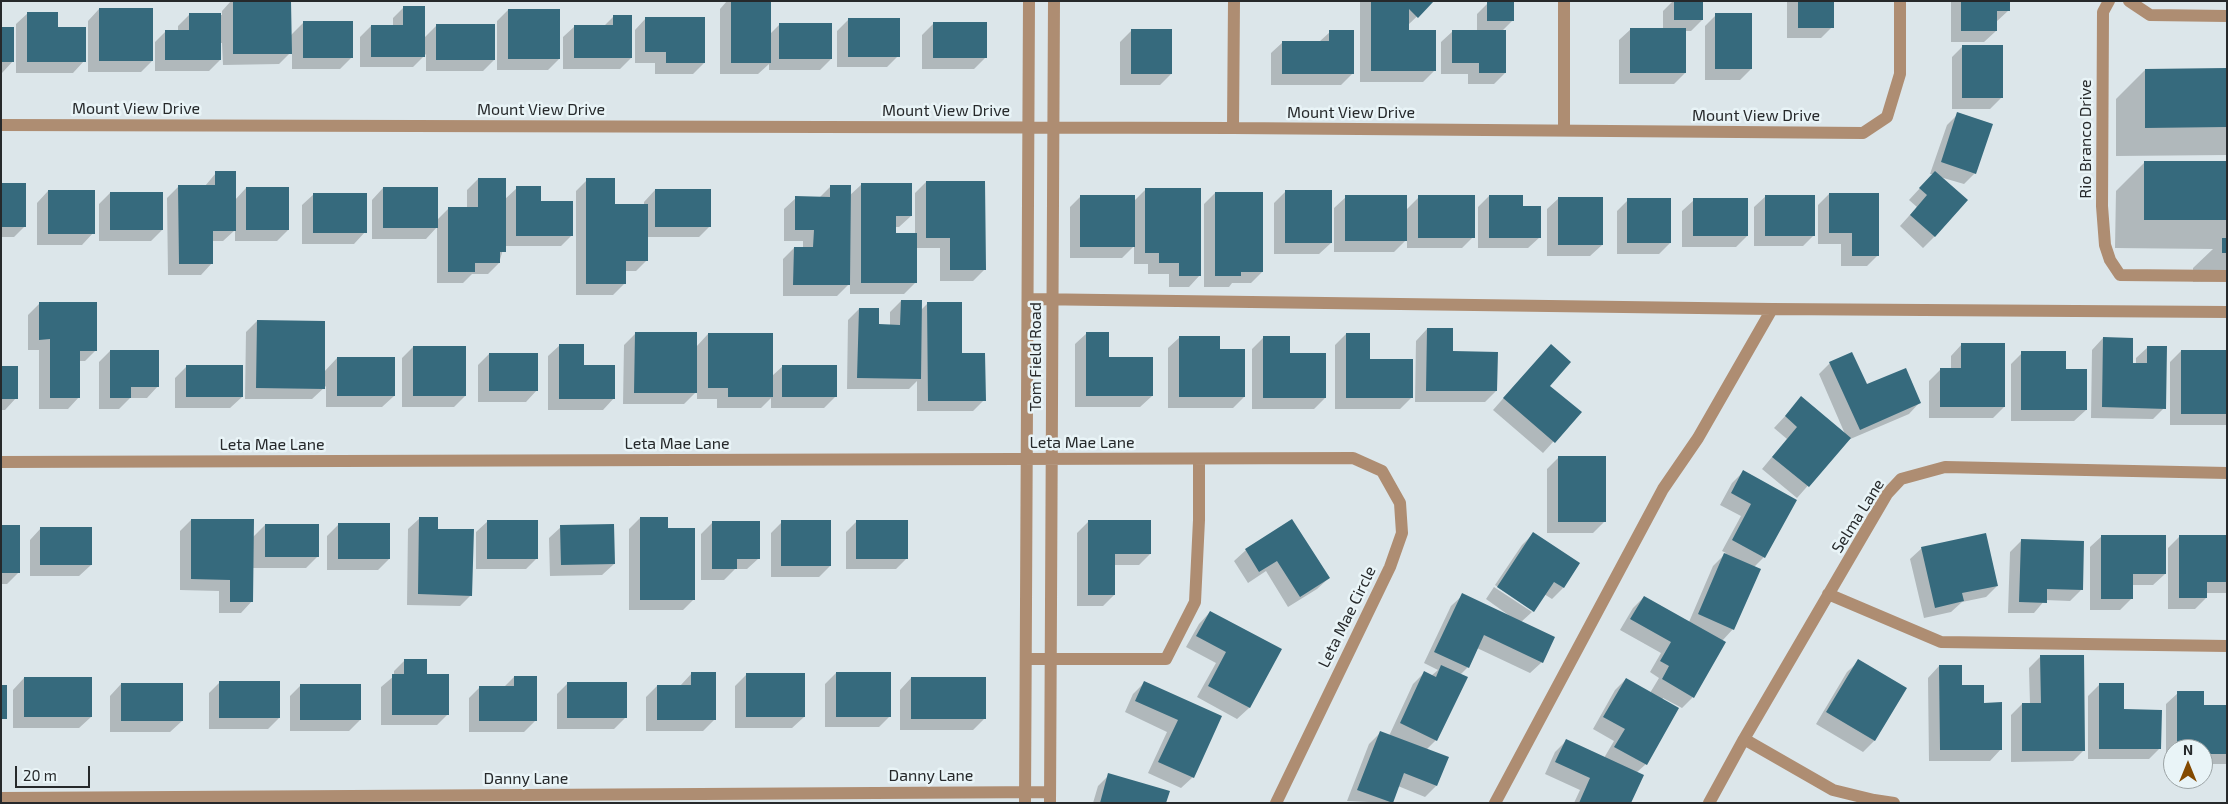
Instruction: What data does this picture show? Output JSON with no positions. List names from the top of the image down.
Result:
{
  "streets": {
    "street": [
      "Mount View Drive",
      "Rio Branco Drive",
      "Tom Field Road",
      "Leta Mae Lane",
      "Selma Lane",
      "Leta Mae Circle",
      "Danny Lane"
    ]
  },
  "crossings": [
    ["Mount View Drive", "Tom Field Road"],
    ["Tom Field Road", "Leta Mae Lane"],
    ["Tom Field Road", "Danny Lane"],
    ["Leta Mae Lane", "Leta Mae Circle"]
  ],
  "scale_bar": "20 m",
  "north": "top"
}
